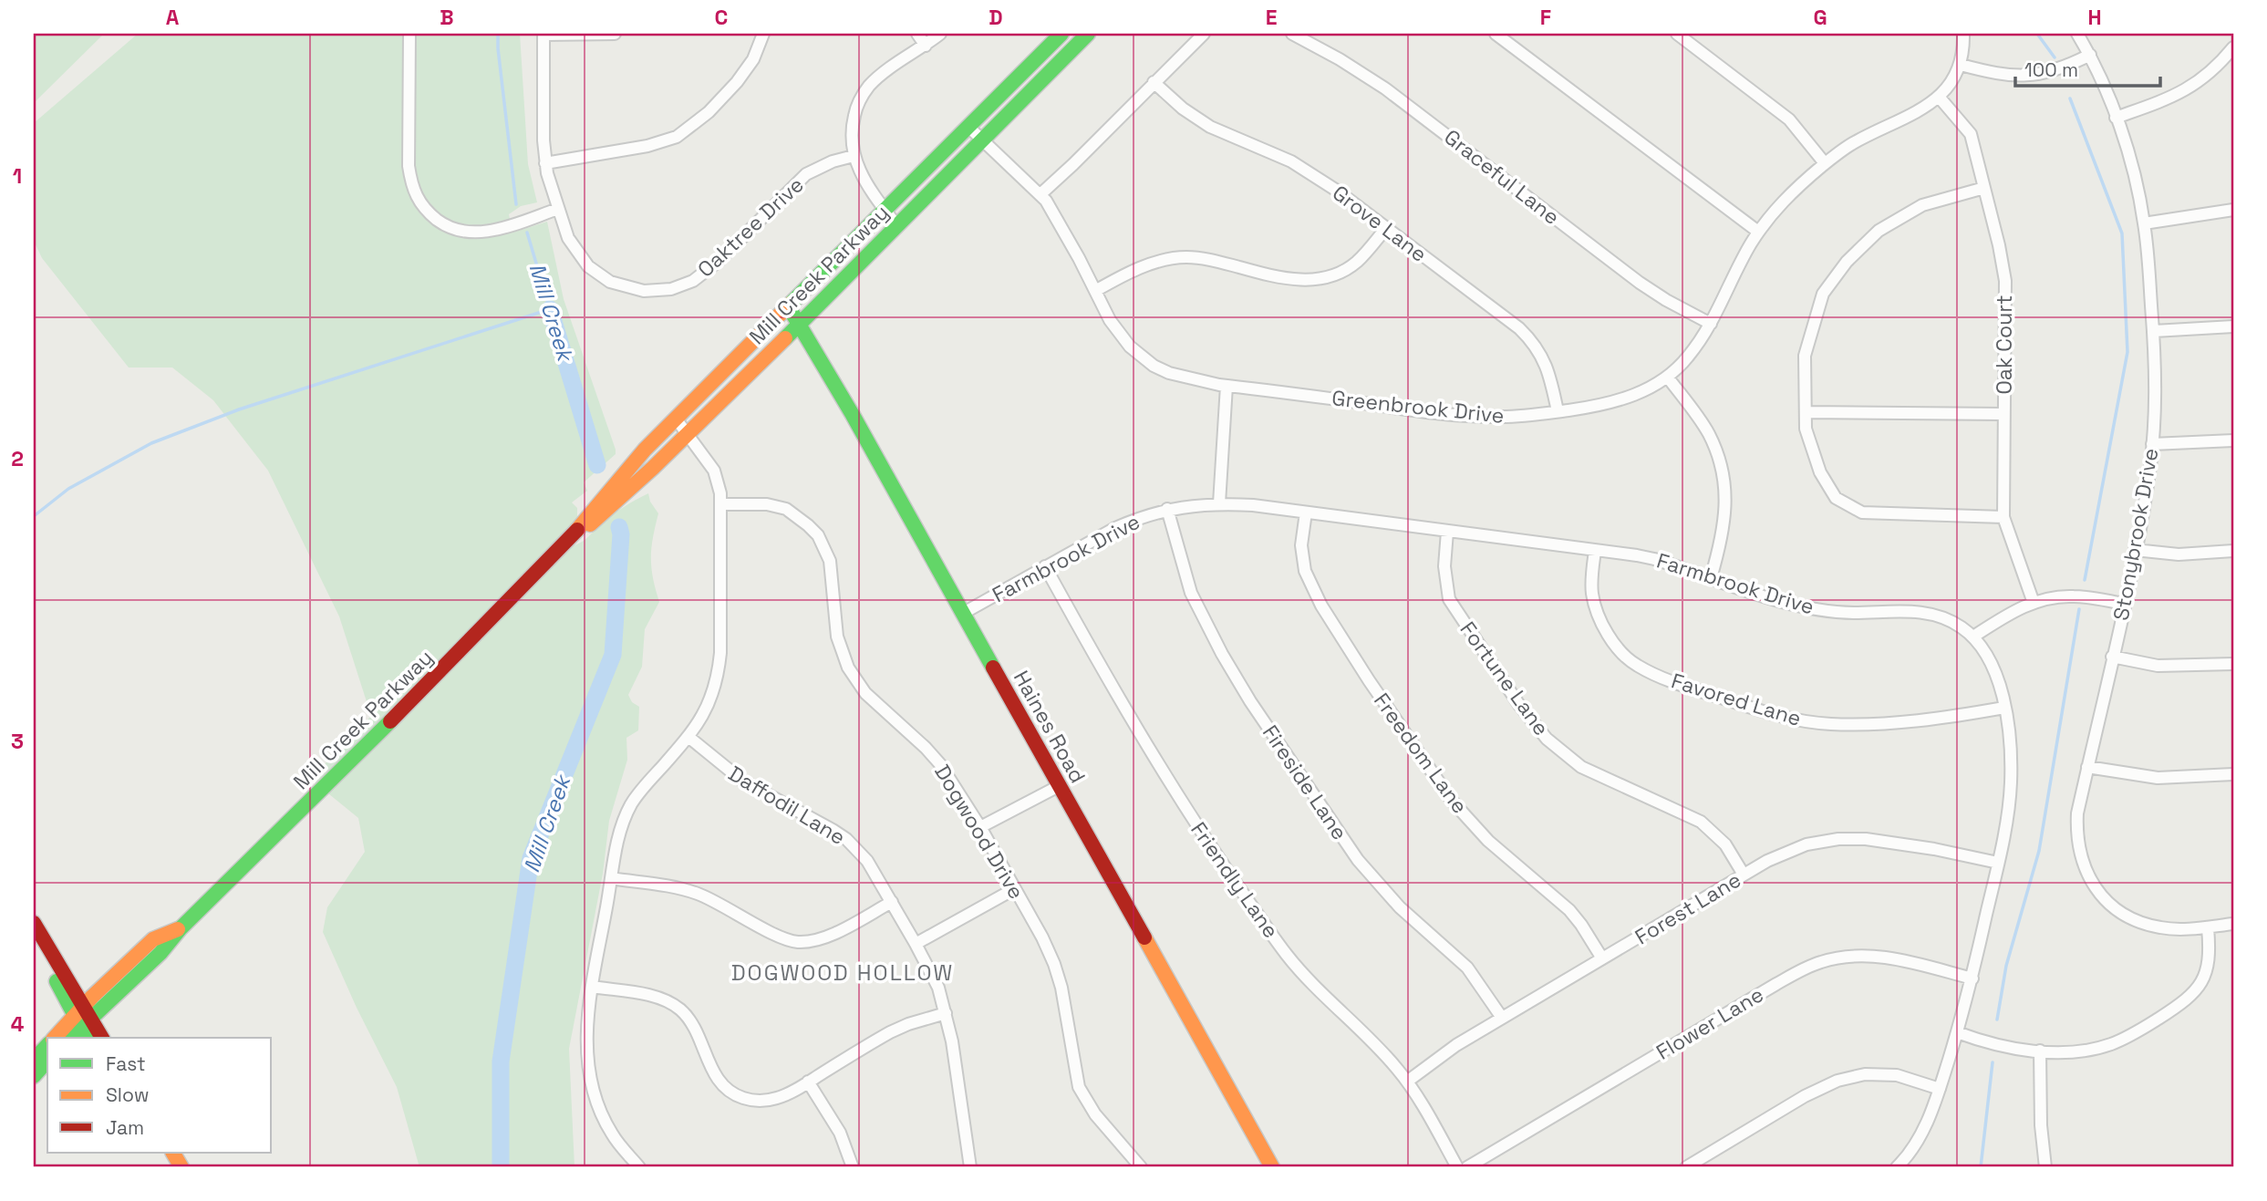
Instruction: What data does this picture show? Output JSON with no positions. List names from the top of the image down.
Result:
{
  "streets": {
    "main road": ["Mill Creek Parkway", "Haines Road"],
    "street": [
      "Graceful Lane",
      "Grove Lane",
      "Oaktree Drive",
      "Oak Court",
      "Greenbrook Drive",
      "Stonybrook Drive",
      "Farmbrook Drive",
      "Fortune Lane",
      "Favored Lane",
      "Freedom Lane",
      "Fireside Lane",
      "Daffodil Lane",
      "Dogwood Drive",
      "Friendly Lane",
      "Forest Lane",
      "Flower Lane"
    ]
  },
  "crossings": [
    ["Graceful Lane", "Greenbrook Drive"],
    ["Grove Lane", "Greenbrook Drive"],
    ["Mill Creek Parkway", "Greenbrook Drive"],
    ["Mill Creek Parkway", "Haines Road"],
    ["Oak Court", "Greenbrook Drive"],
    ["Farmbrook Drive", "Fortune Lane"],
    ["Farmbrook Drive", "Favored Lane"],
    ["Farmbrook Drive", "Haines Road"],
    ["Farmbrook Drive", "Freedom Lane"],
    ["Farmbrook Drive", "Fireside Lane"],
    ["Farmbrook Drive", "Friendly Lane"],
    ["Farmbrook Drive", "Forest Lane"],
    ["Farmbrook Drive", "Flower Lane"],
    ["Fortune Lane", "Forest Lane"],
    ["Freedom Lane", "Forest Lane"],
    ["Fireside Lane", "Forest Lane"],
    ["Friendly Lane", "Forest Lane"]
  ],
  "districts": ["DOGWOOD HOLLOW"],
  "water": ["Mill Creek"],
  "legend": ["Fast", "Slow", "Jam"],
  "scale_bar": "100 m",
  "grid": {
    "columns": [
      "A",
      "B",
      "C",
      "D",
      "E",
      "F",
      "G",
      "H"
    ],
    "rows": [
      "1",
      "2",
      "3",
      "4"
    ]
  }
}
